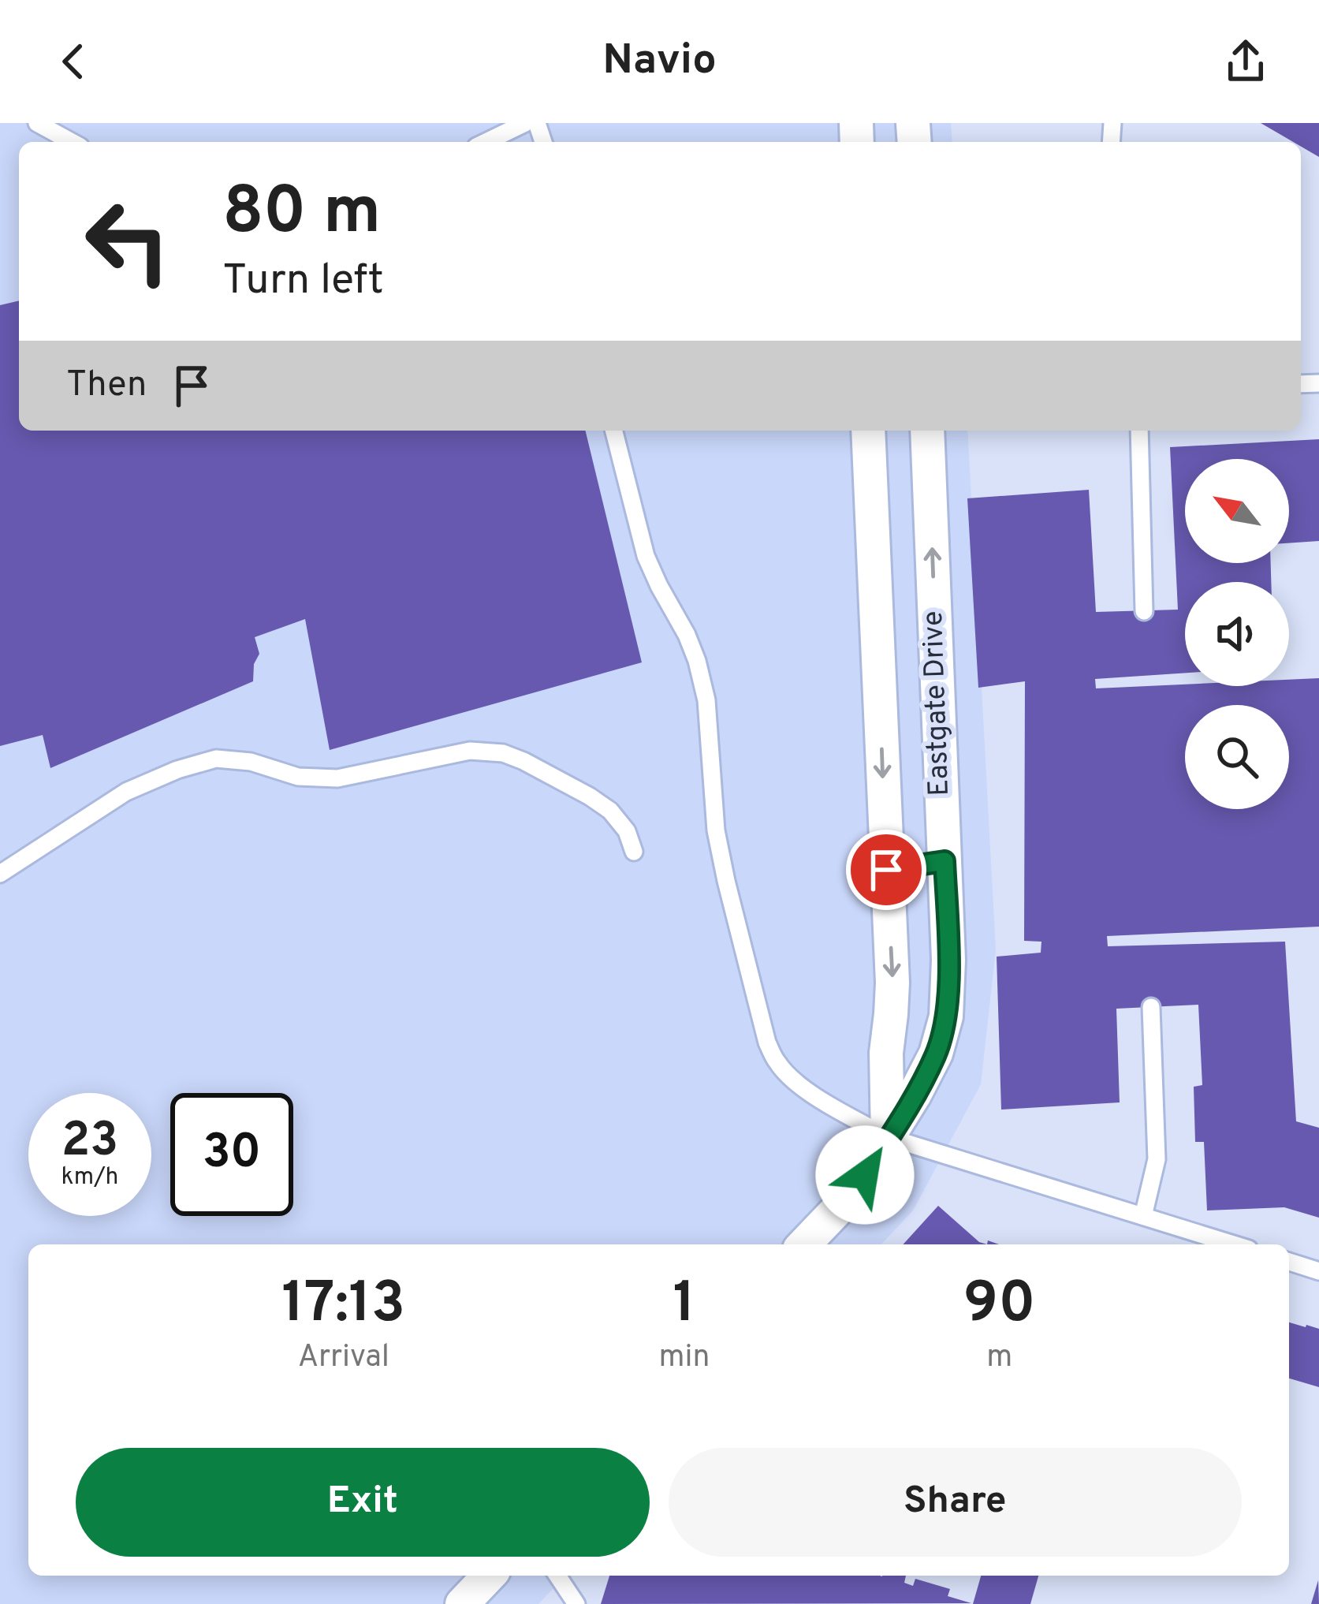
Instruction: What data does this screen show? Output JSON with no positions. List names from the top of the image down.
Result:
{
  "streets": {
    "street": ["Eastgate Drive"]
  },
  "north": "top left",
  "page": {
    "header": "Navio",
    "turn": ["80 m", "Turn left"],
    "then": "Then",
    "speed": "23 km/h",
    "limit": "30",
    "eta": [
      "17:13",
      "Arrival",
      "1",
      "min",
      "90",
      "m"
    ],
    "buttons": ["Exit", "Share"]
  }
}
